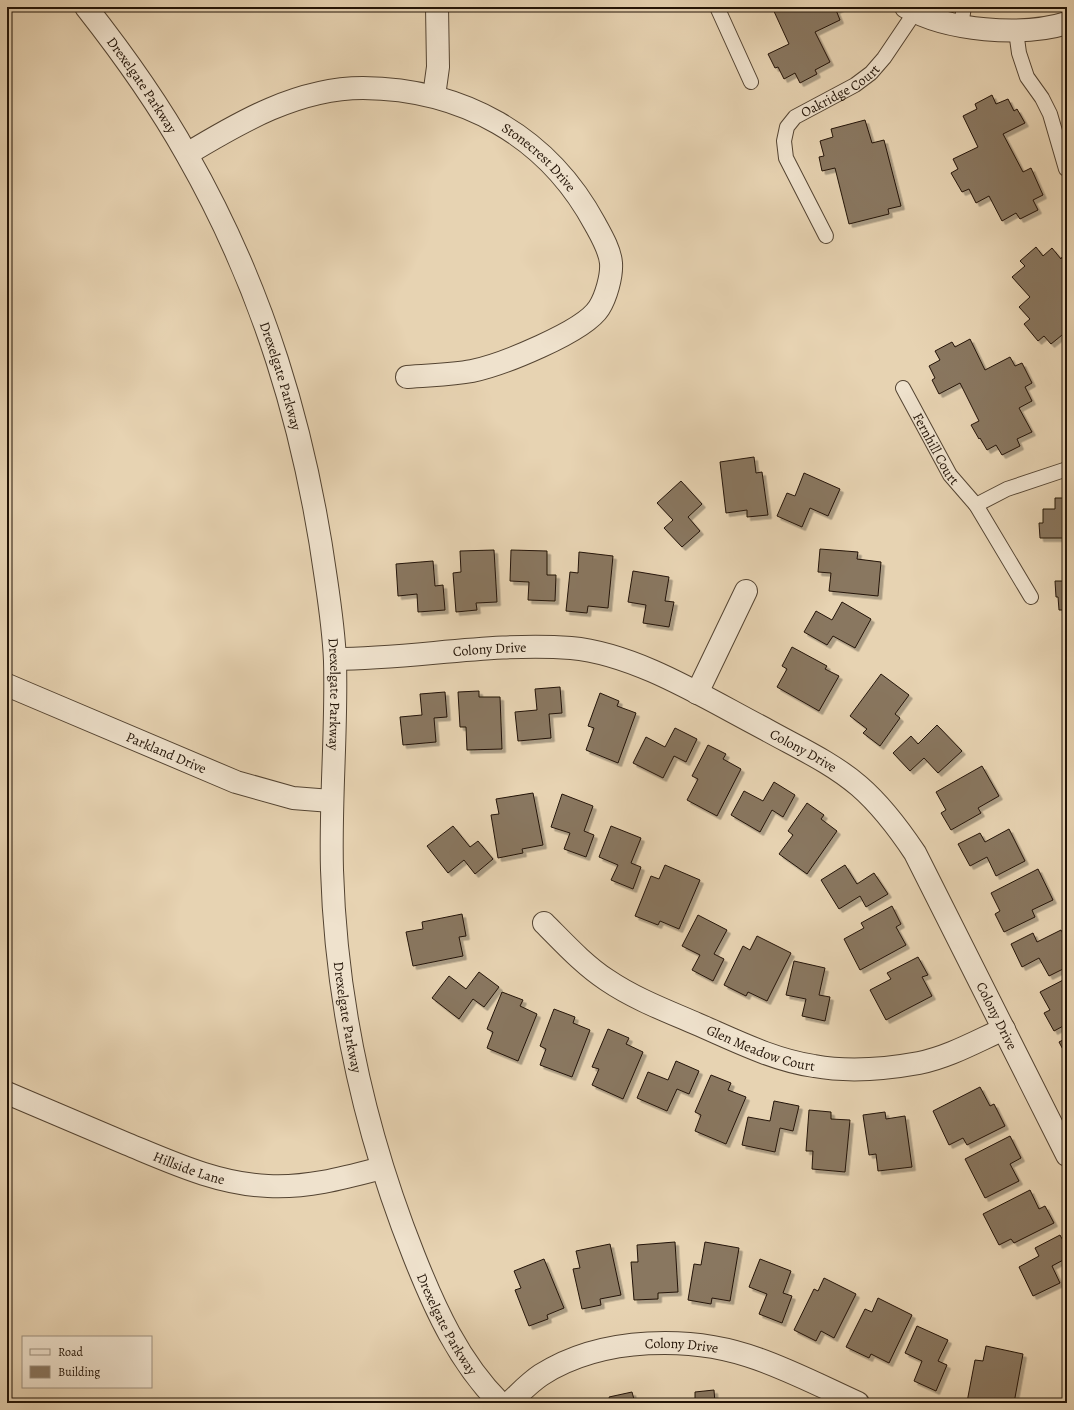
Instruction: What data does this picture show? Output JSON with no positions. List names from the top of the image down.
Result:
{
  "streets": {
    "street": [
      "Drexelgate Parkway",
      "Stonecrest Drive",
      "Colony Drive",
      "Parkland Drive",
      "Glen Meadow Court",
      "Hillside Lane"
    ],
    "lane": ["Oakridge Court", "Fernhill Court"]
  },
  "crossings": [
    ["Drexelgate Parkway", "Stonecrest Drive"],
    ["Drexelgate Parkway", "Colony Drive"],
    ["Drexelgate Parkway", "Parkland Drive"],
    ["Drexelgate Parkway", "Hillside Lane"],
    ["Colony Drive", "Glen Meadow Court"]
  ],
  "legend": ["Road", "Building"]
}
